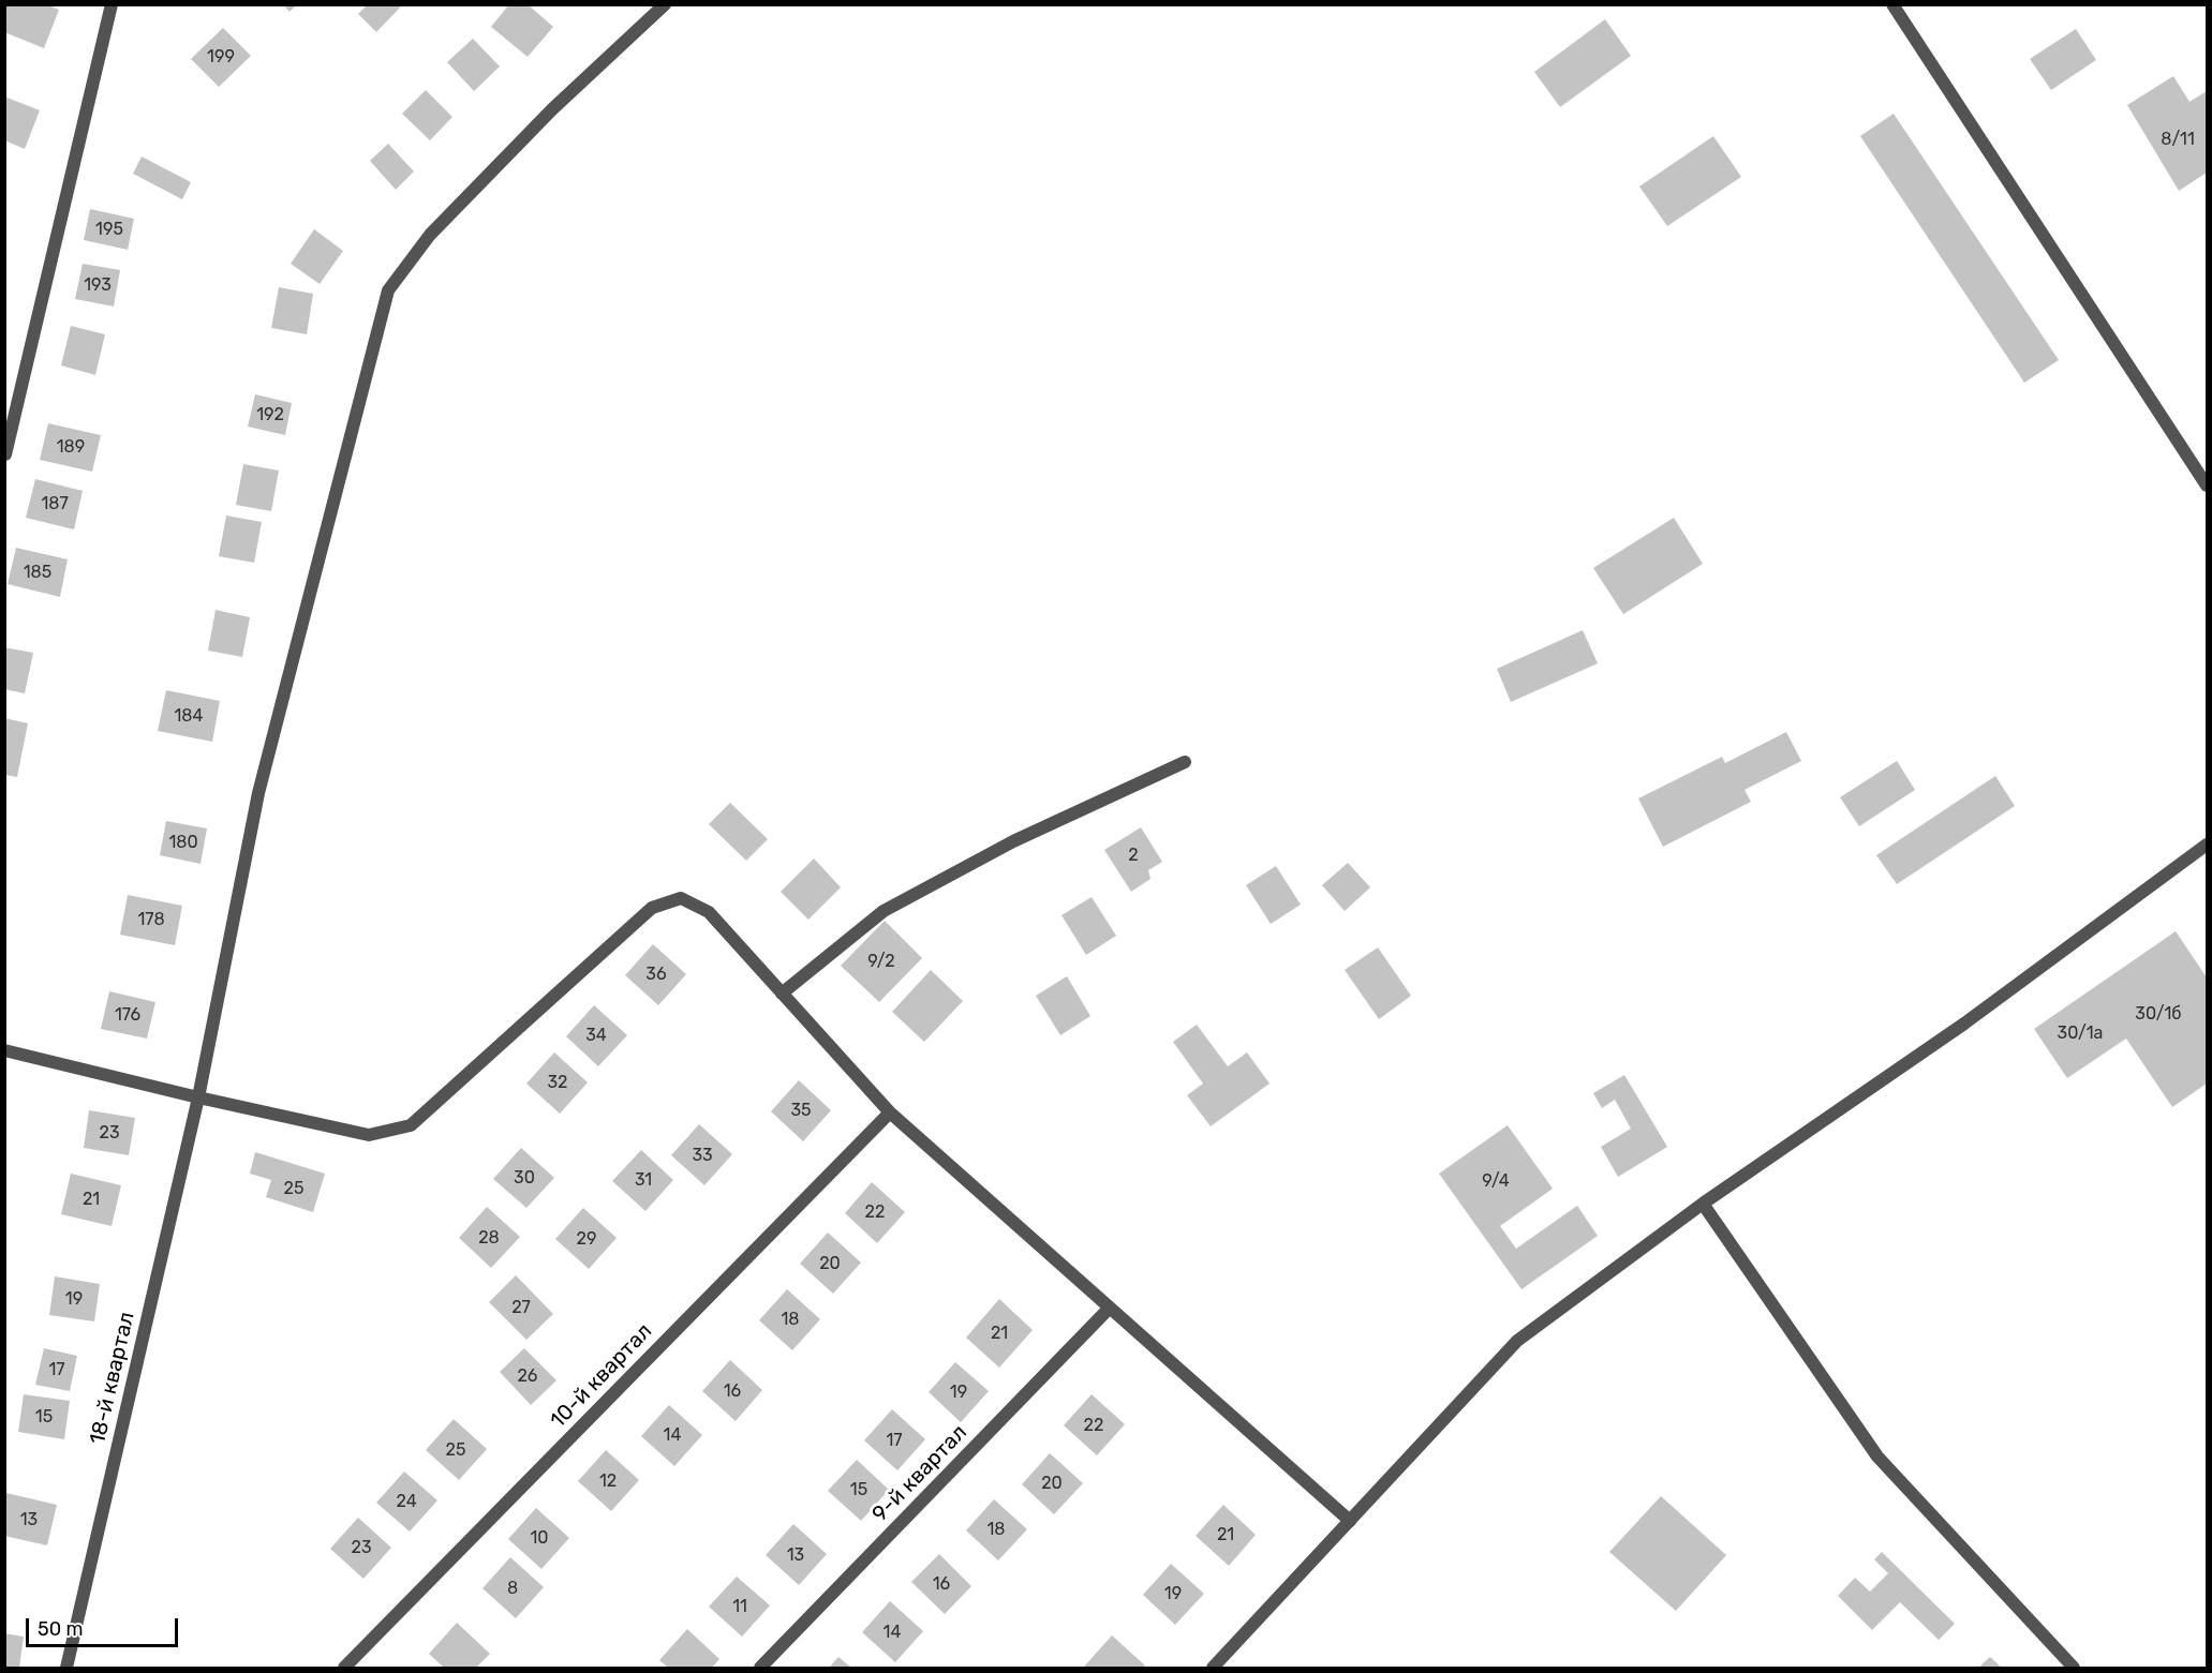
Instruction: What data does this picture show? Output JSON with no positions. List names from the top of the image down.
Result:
{
  "streets": {
    "street": ["10-й квартал", "18-й квартал", "9-й квартал"]
  },
  "house_numbers": [
    "199",
    "8/11",
    "195",
    "193",
    "192",
    "189",
    "187",
    "185",
    "184",
    "180",
    "2",
    "178",
    "9/2",
    "36",
    "30/1б",
    "176",
    "30/1а",
    "34",
    "32",
    "35",
    "23",
    "33",
    "30",
    "31",
    "9/4",
    "25",
    "21",
    "22",
    "28",
    "29",
    "20",
    "19",
    "27",
    "18",
    "21",
    "17",
    "26",
    "16",
    "19",
    "15",
    "22",
    "14",
    "17",
    "25",
    "12",
    "20",
    "15",
    "24",
    "13",
    "18",
    "21",
    "10",
    "23",
    "13",
    "16",
    "8",
    "19",
    "11",
    "14"
  ],
  "scale_bar": "50 m"
}
